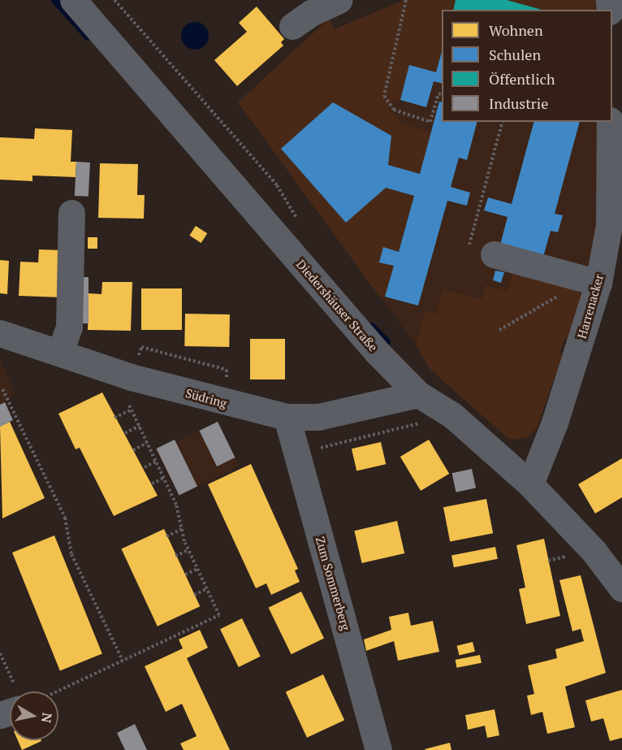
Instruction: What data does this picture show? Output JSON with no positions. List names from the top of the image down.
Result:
{
  "streets": {
    "street": [
      "Diedershäuser Straße",
      "Harrenacker",
      "Südring",
      "Zum Sommerberg"
    ]
  },
  "crossings": [
    ["Diedershäuser Straße", "Harrenacker"],
    ["Diedershäuser Straße", "Südring"],
    ["Südring", "Zum Sommerberg"]
  ],
  "legend": [
    "Wohnen",
    "Schulen",
    "Öffentlich",
    "Industrie"
  ],
  "north": "right"
}
